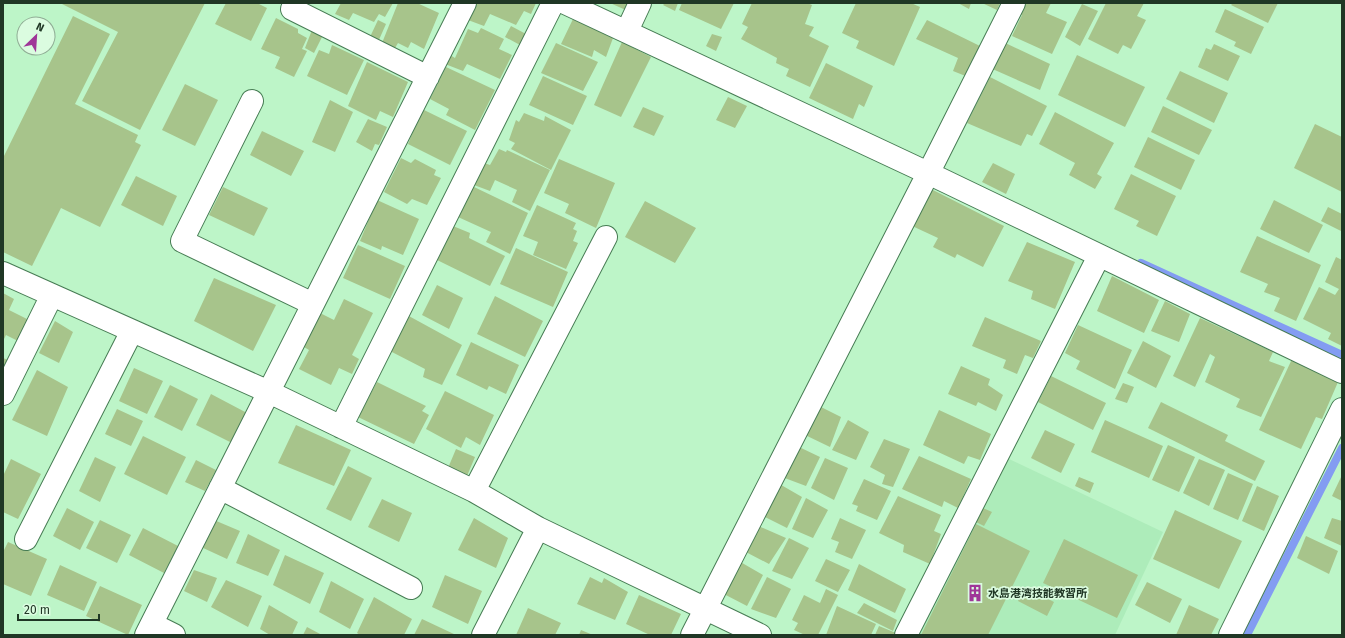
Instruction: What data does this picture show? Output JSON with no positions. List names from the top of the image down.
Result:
{
  "places": {
    "building": ["水島港湾技能教習所"]
  },
  "scale_bar": "20 m",
  "north": "top right"
}
